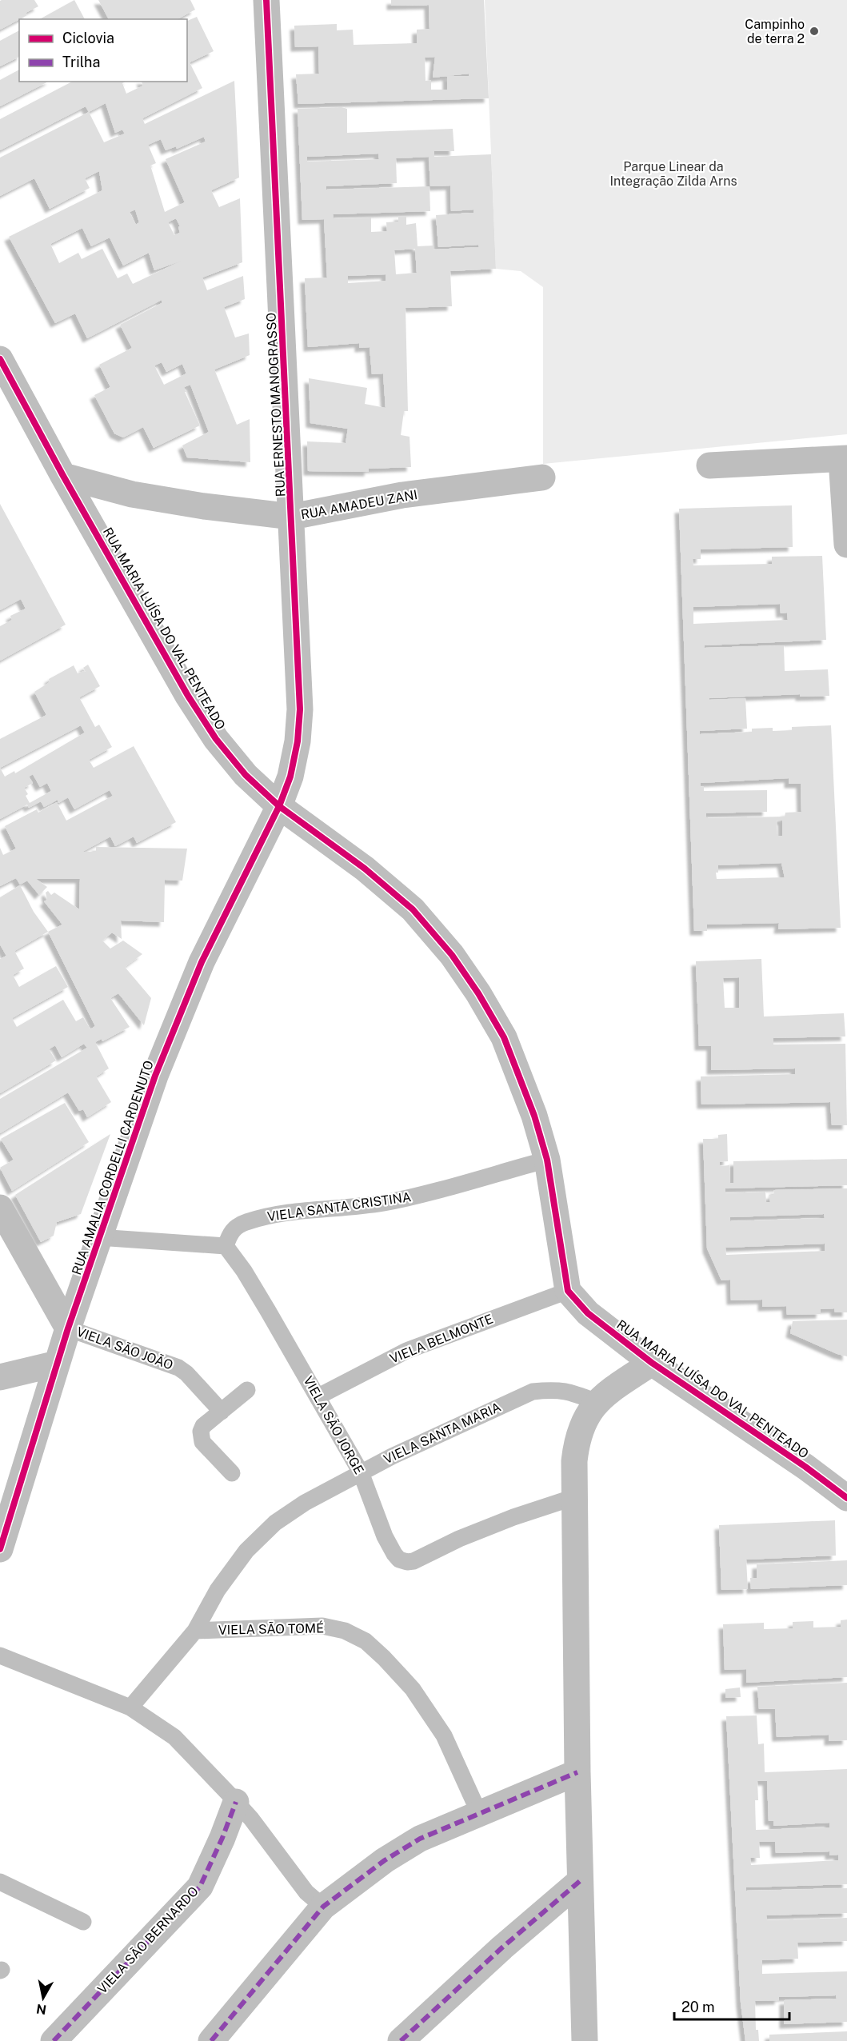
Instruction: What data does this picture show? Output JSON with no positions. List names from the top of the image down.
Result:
{
  "streets": {
    "street": [
      "RUA ERNESTO MANOGRASSO",
      "RUA AMADEU ZANI",
      "RUA MARIA LUÍSA DO VAL PENTEADO",
      "RUA AMALIA CORDELLI CARDENUTO",
      "VIELA SÃO BERNARDO"
    ],
    "lane": [
      "VIELA SANTA CRISTINA",
      "VIELA BELMONTE",
      "VIELA SÃO JOÃO",
      "VIELA SÃO JORGE",
      "VIELA SANTA MARIA",
      "VIELA SÃO TOMÉ"
    ]
  },
  "crossings": [
    ["RUA ERNESTO MANOGRASSO", "RUA AMADEU ZANI"],
    ["RUA ERNESTO MANOGRASSO", "RUA MARIA LUÍSA DO VAL PENTEADO"],
    ["RUA ERNESTO MANOGRASSO", "RUA AMALIA CORDELLI CARDENUTO"],
    ["RUA AMADEU ZANI", "RUA MARIA LUÍSA DO VAL PENTEADO"],
    ["RUA MARIA LUÍSA DO VAL PENTEADO", "RUA AMALIA CORDELLI CARDENUTO"],
    ["RUA MARIA LUÍSA DO VAL PENTEADO", "VIELA SANTA CRISTINA"],
    ["RUA MARIA LUÍSA DO VAL PENTEADO", "VIELA BELMONTE"],
    ["RUA AMALIA CORDELLI CARDENUTO", "VIELA SÃO JOÃO"],
    ["VIELA SANTA CRISTINA", "VIELA SÃO JORGE"],
    ["VIELA BELMONTE", "VIELA SÃO JORGE"],
    ["VIELA SÃO JORGE", "VIELA SANTA MARIA"],
    ["VIELA SANTA MARIA", "VIELA SÃO TOMÉ"]
  ],
  "parks": ["Parque Linear da Integração Zilda Arns"],
  "places": ["Campinho de terra 2"],
  "legend": ["Ciclovia", "Trilha"],
  "scale_bar": "20 m",
  "north": "bottom"
}
